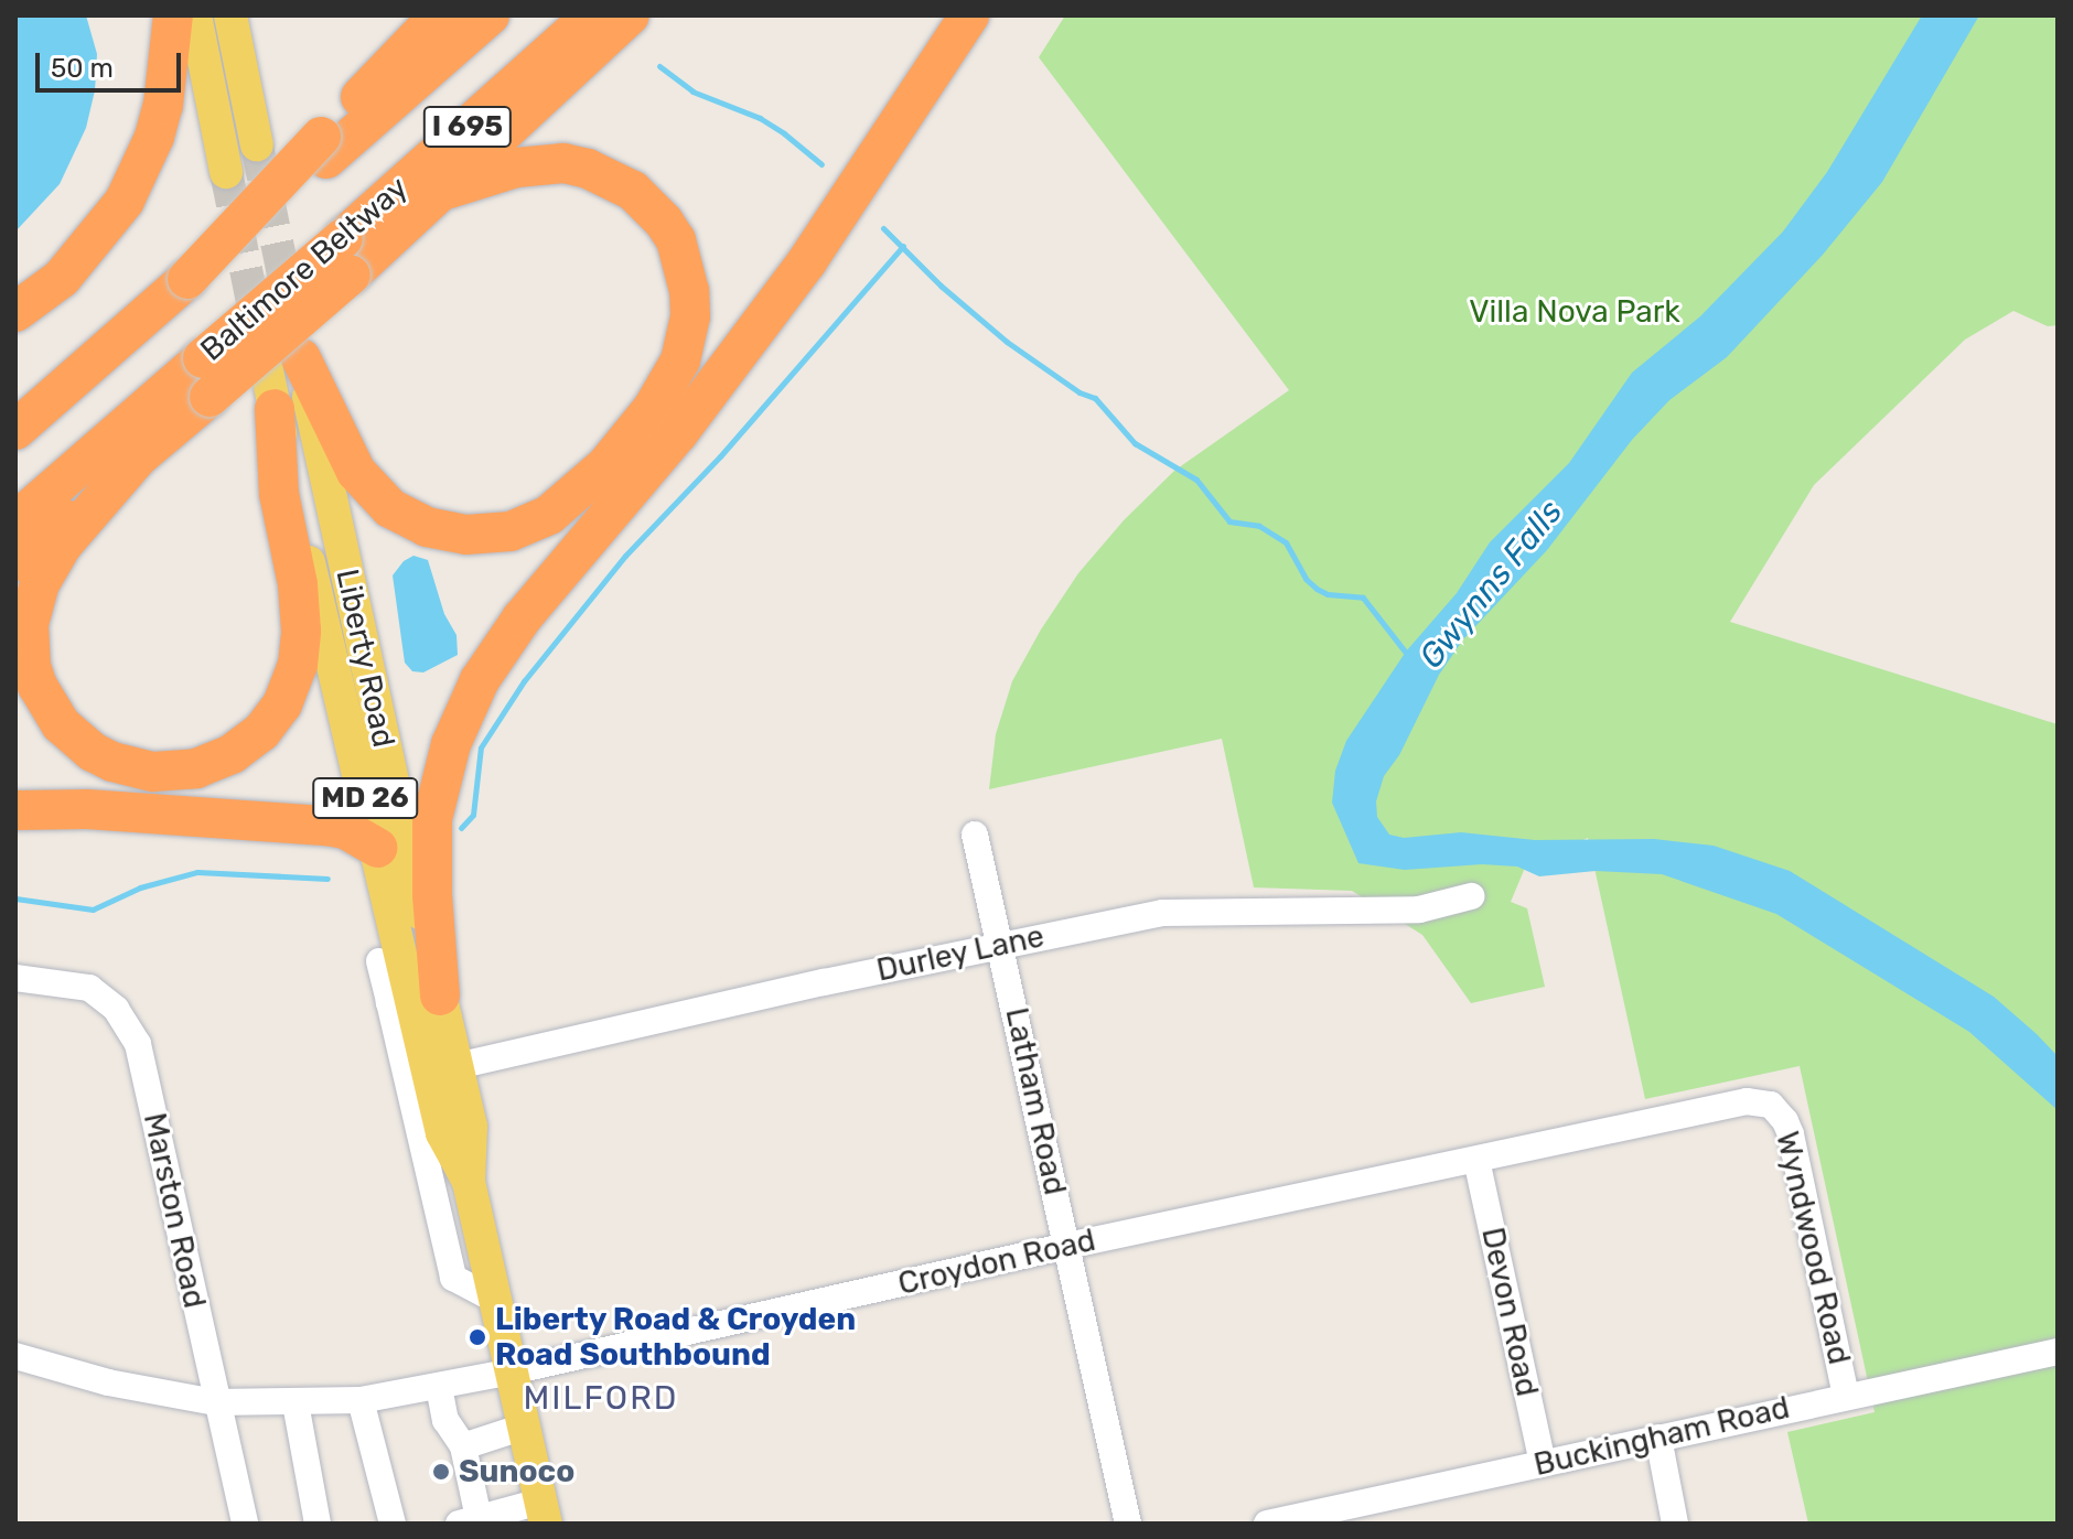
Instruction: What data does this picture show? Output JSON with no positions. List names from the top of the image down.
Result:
{
  "streets": {
    "highway": ["I 695", "Baltimore Beltway"],
    "main road": ["Liberty Road", "MD 26"],
    "street": [
      "Durley Lane",
      "Latham Road",
      "Marston Road",
      "Wyndwood Road",
      "Croydon Road",
      "Devon Road",
      "Buckingham Road"
    ]
  },
  "crossings": [
    ["Liberty Road", "Durley Lane"],
    ["Liberty Road", "Croydon Road"],
    ["Durley Lane", "Latham Road"],
    ["Latham Road", "Croydon Road"],
    ["Marston Road", "Croydon Road"],
    ["Wyndwood Road", "Croydon Road"],
    ["Wyndwood Road", "Buckingham Road"],
    ["Croydon Road", "Devon Road"],
    ["Devon Road", "Buckingham Road"]
  ],
  "districts": ["MILFORD"],
  "water": ["Gwynns Falls"],
  "parks": ["Villa Nova Park"],
  "places": ["Liberty Road & Croyden Road Southbound", "Sunoco"],
  "scale_bar": "50 m"
}
